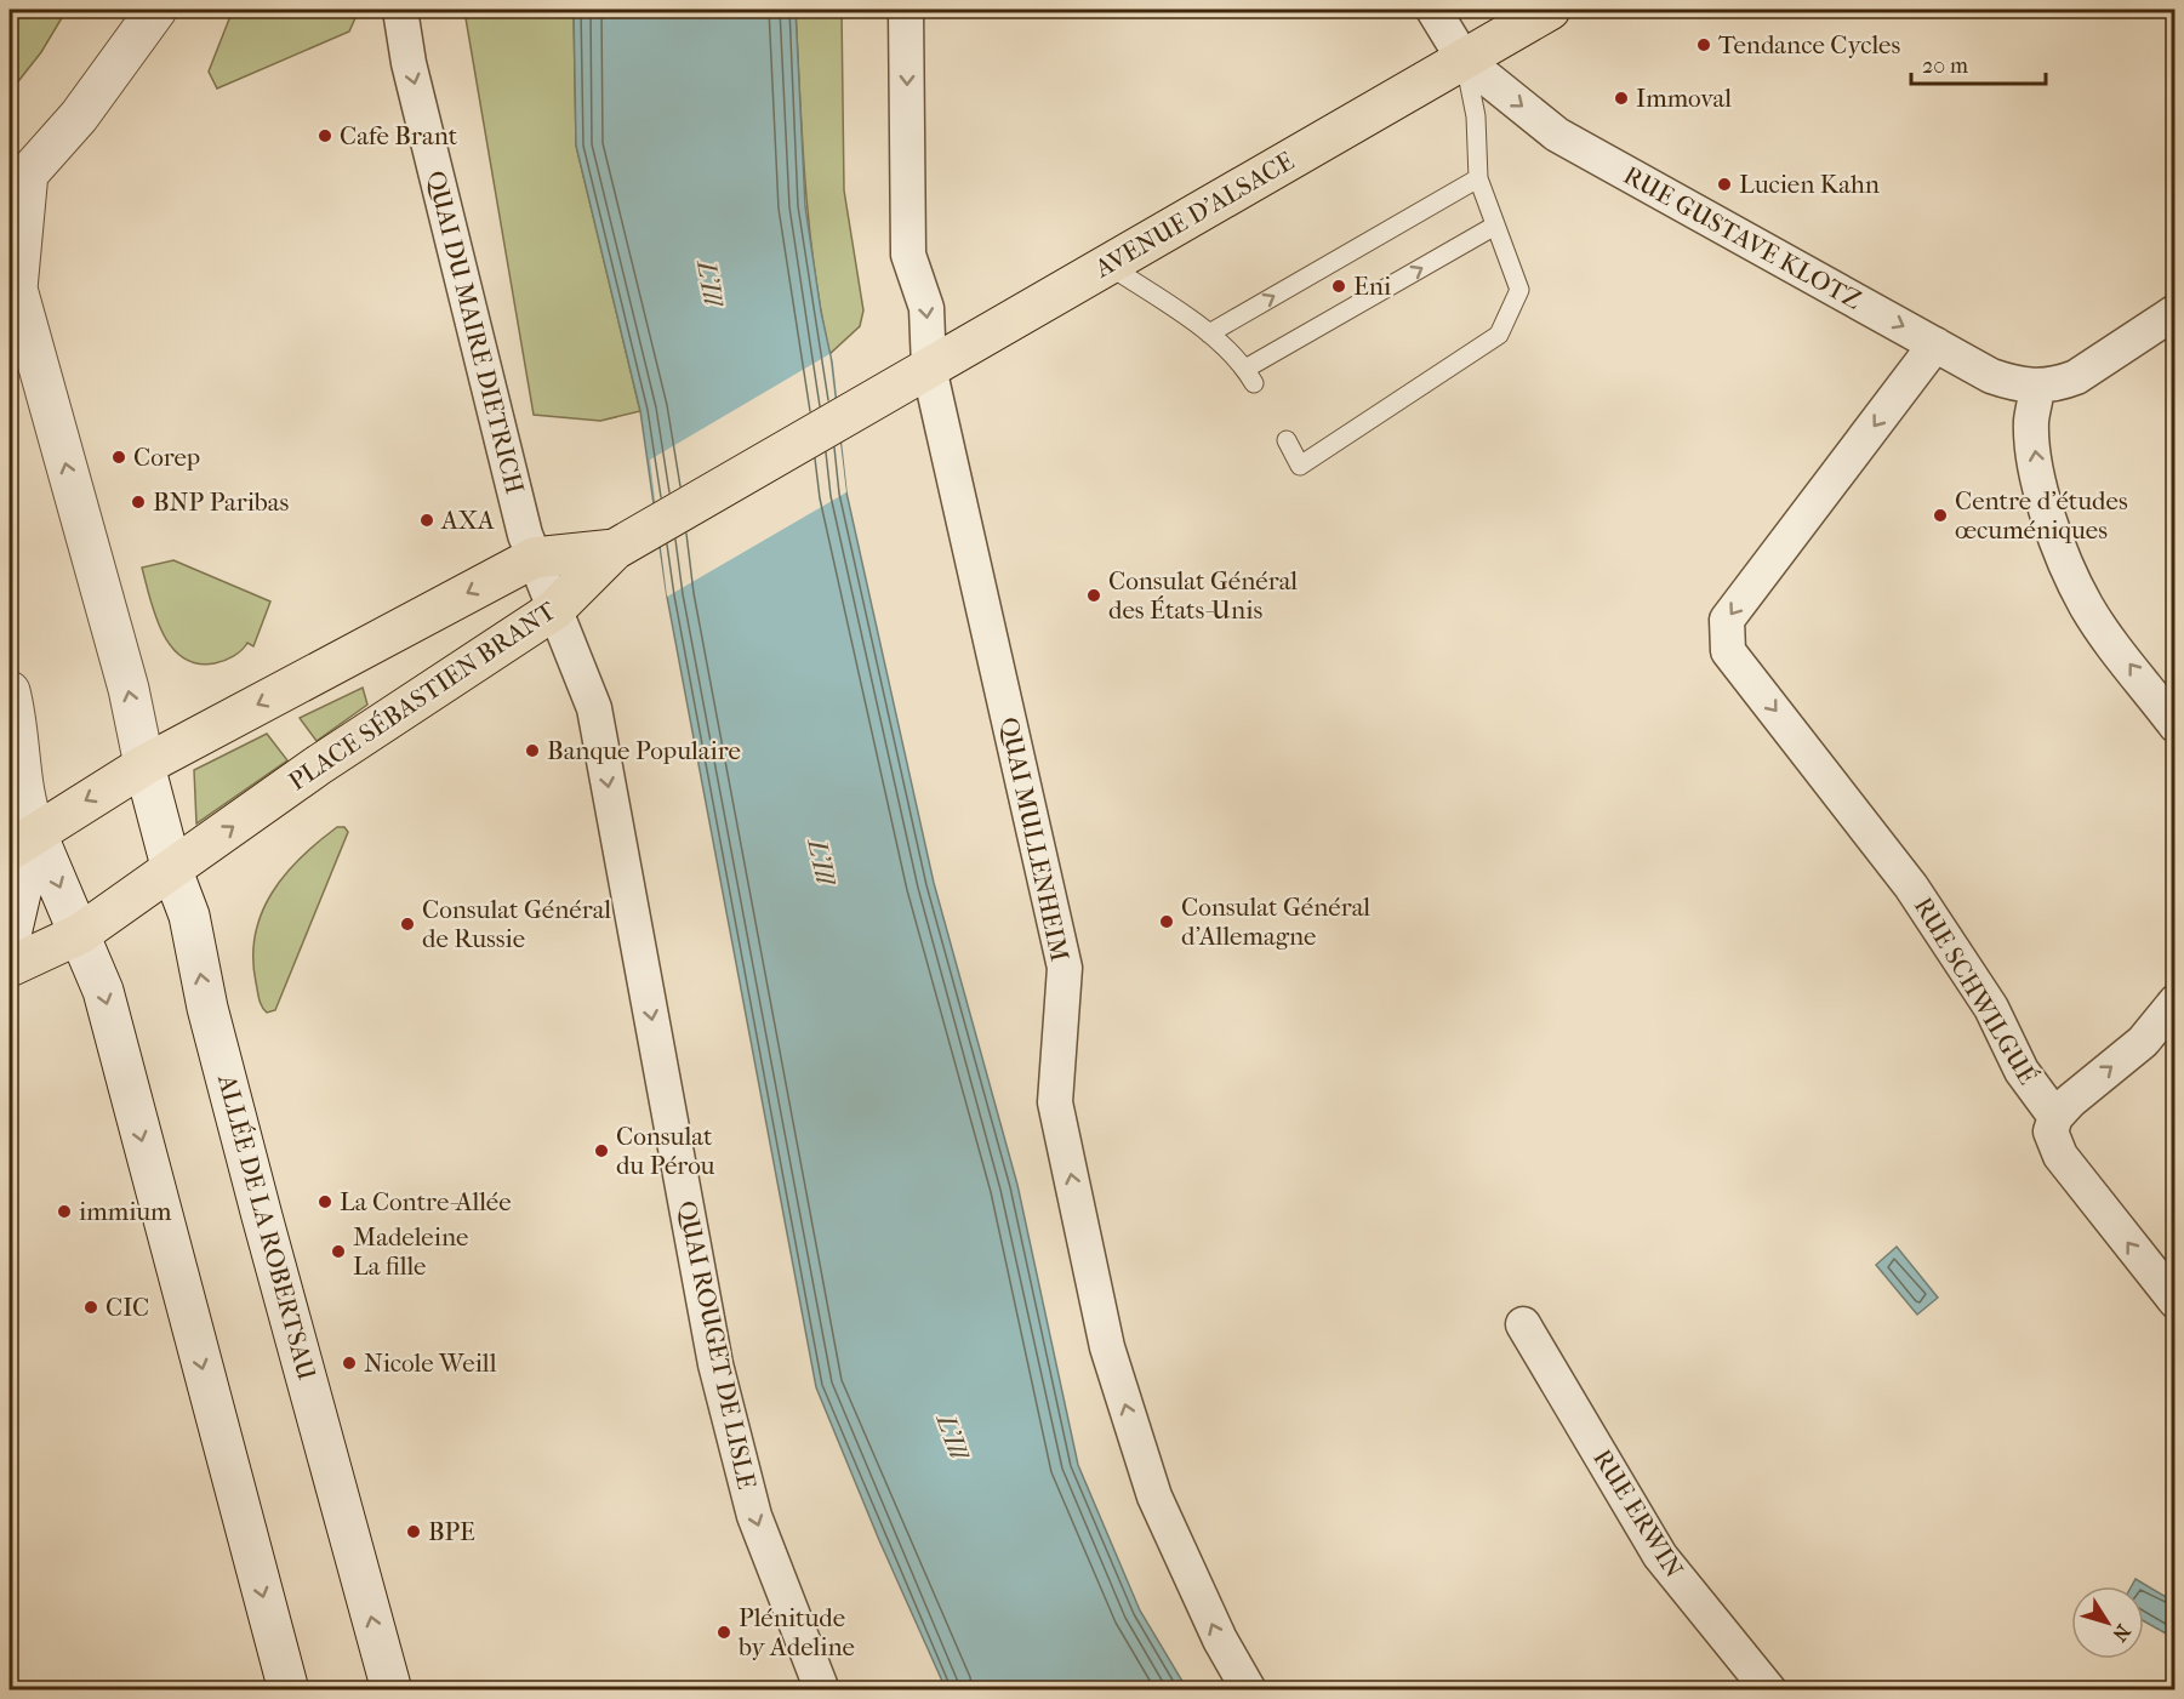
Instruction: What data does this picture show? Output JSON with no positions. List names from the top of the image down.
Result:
{
  "streets": {
    "main road": ["AVENUE D'ALSACE", "PLACE SÉBASTIEN BRANT", "ALLÉE DE LA ROBERTSAU"],
    "street": [
      "RUE GUSTAVE KLOTZ",
      "QUAI DU MAIRE DIETRICH",
      "QUAI MULLENHEIM",
      "RUE SCHWILGUÉ",
      "QUAI ROUGET DE LISLE",
      "RUE ERWIN"
    ]
  },
  "crossings": [
    ["AVENUE D'ALSACE", "RUE GUSTAVE KLOTZ"],
    ["AVENUE D'ALSACE", "PLACE SÉBASTIEN BRANT"],
    ["AVENUE D'ALSACE", "QUAI MULLENHEIM"],
    ["RUE GUSTAVE KLOTZ", "RUE SCHWILGUÉ"],
    ["QUAI DU MAIRE DIETRICH", "PLACE SÉBASTIEN BRANT"],
    ["QUAI DU MAIRE DIETRICH", "QUAI ROUGET DE LISLE"],
    ["PLACE SÉBASTIEN BRANT", "ALLÉE DE LA ROBERTSAU"],
    ["PLACE SÉBASTIEN BRANT", "QUAI ROUGET DE LISLE"]
  ],
  "one_way": ["RUE GUSTAVE KLOTZ", "QUAI DU MAIRE DIETRICH", "QUAI ROUGET DE LISLE"],
  "water": ["L'Ill"],
  "places": [
    "Tendance Cycles",
    "Immoval",
    "Cafe Brant",
    "Lucien Kahn",
    "Eni",
    "Corep",
    "BNP Paribas",
    "Centre d'études œcuméniques",
    "AXA",
    "Consulat Général des États-Unis",
    "Banque Populaire",
    "Consulat Général d'Allemagne",
    "Consulat Général de Russie",
    "Consulat du Pérou",
    "La Contre-Allée",
    "immium",
    "Madeleine La fille",
    "CIC",
    "Nicole Weill",
    "BPE",
    "Plénitude by Adeline"
  ],
  "scale_bar": "20 m",
  "north": "bottom right"
}
